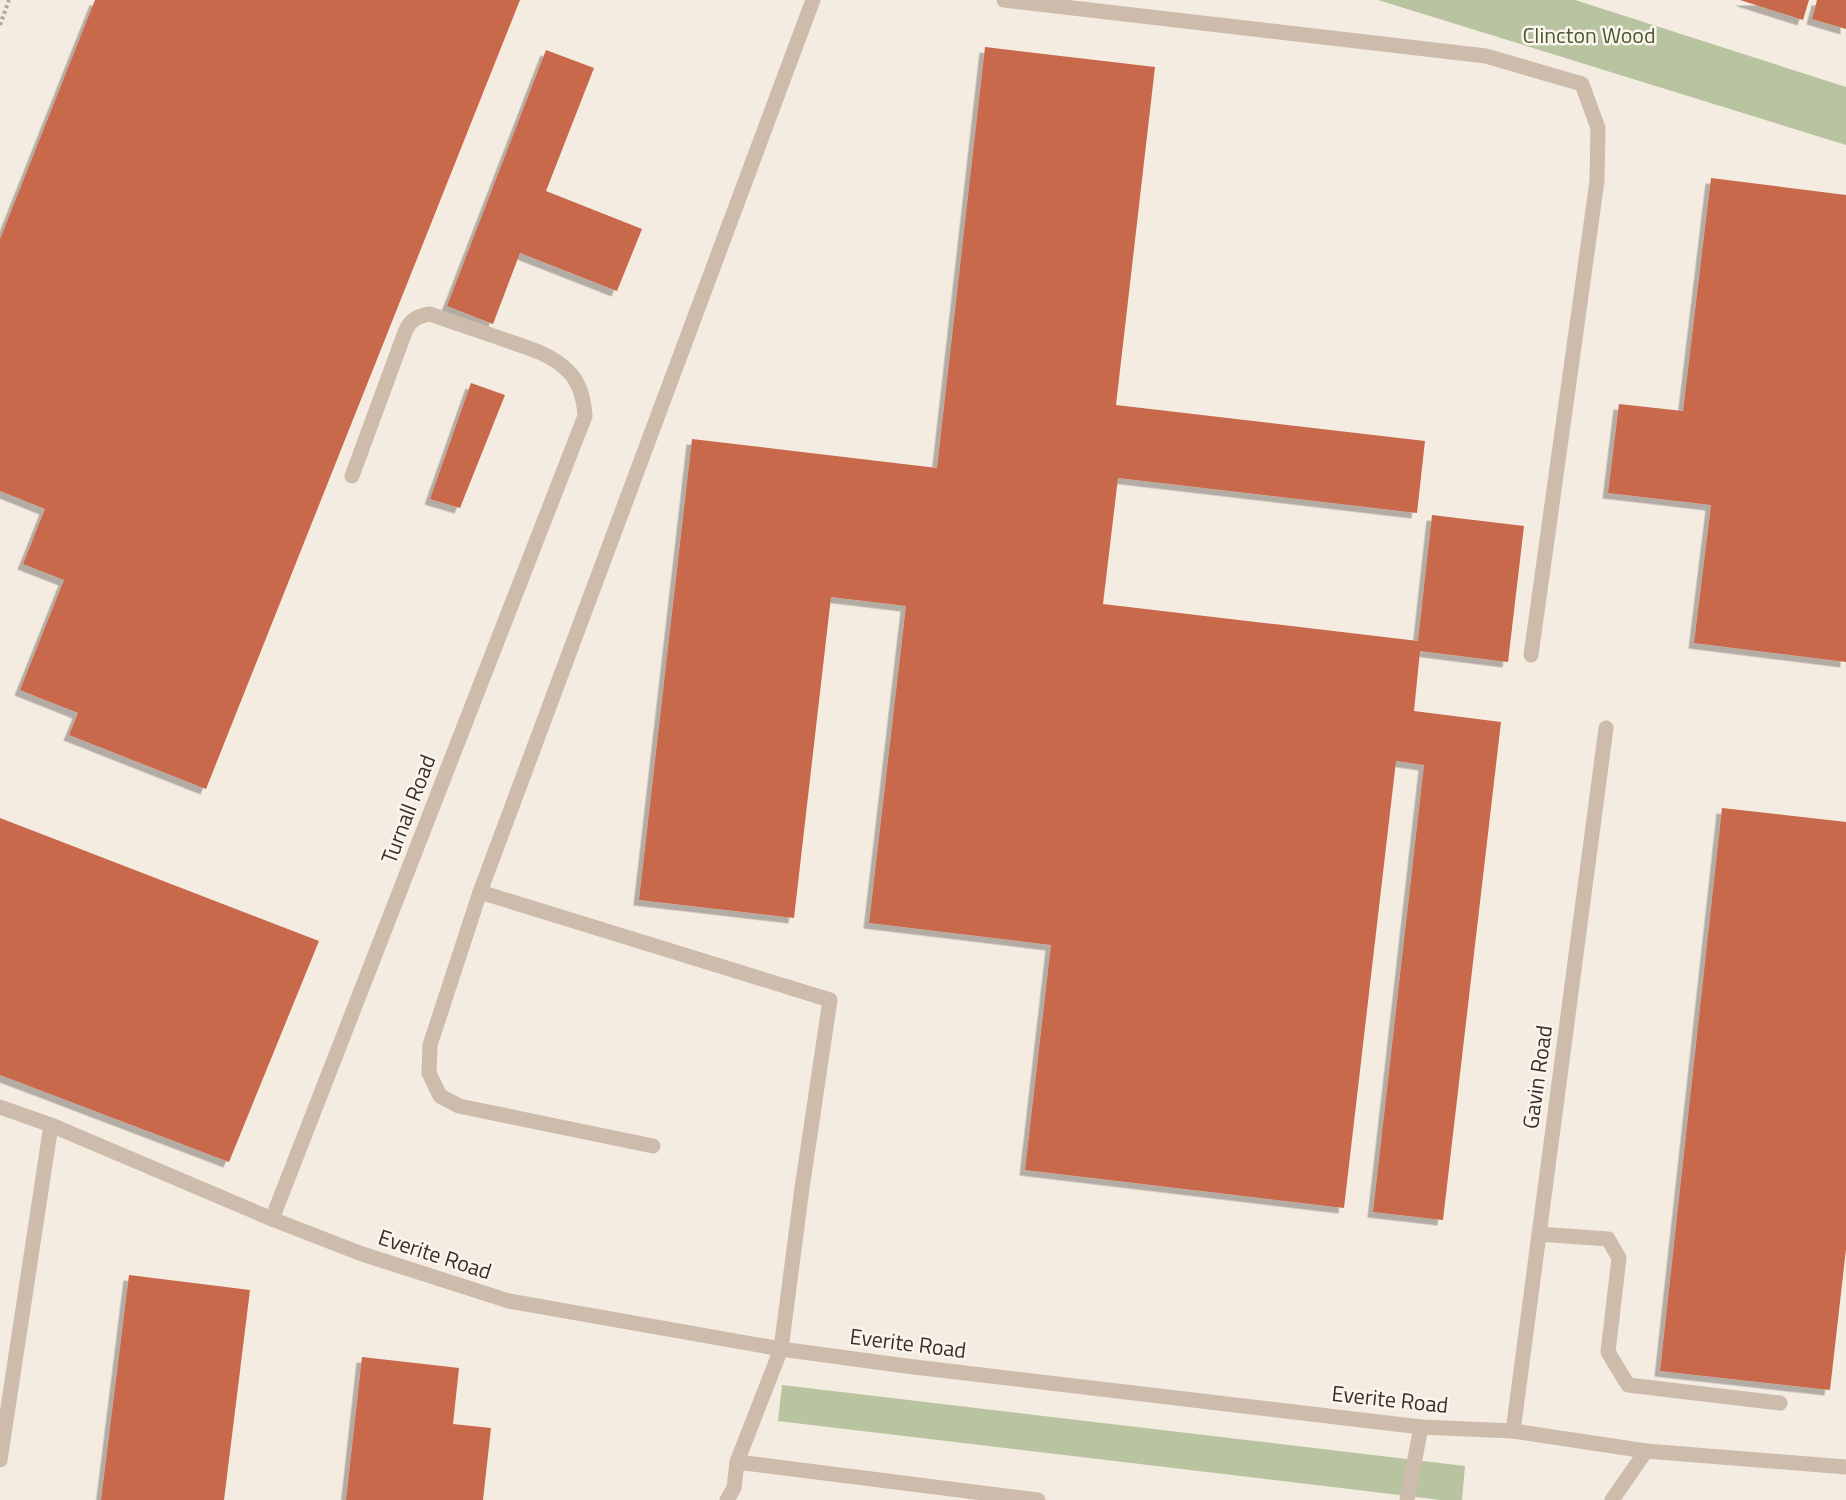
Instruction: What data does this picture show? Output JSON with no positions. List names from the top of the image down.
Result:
{
  "streets": {
    "street": ["Turnall Road", "Gavin Road", "Everite Road"]
  },
  "crossings": [
    ["Turnall Road", "Everite Road"],
    ["Gavin Road", "Everite Road"]
  ],
  "parks": ["Clincton Wood"]
}
